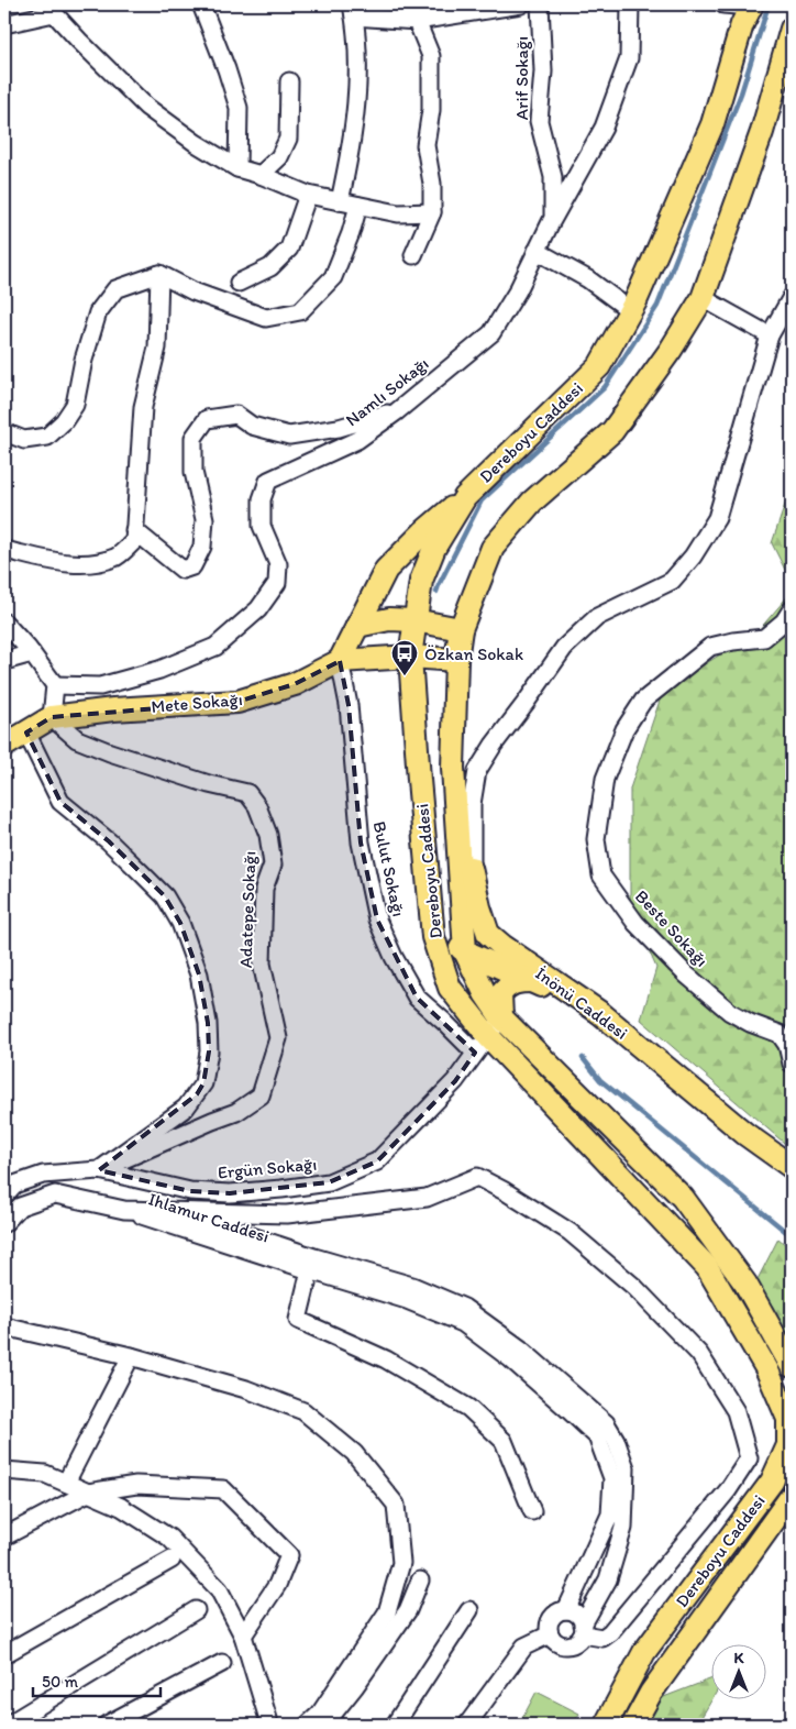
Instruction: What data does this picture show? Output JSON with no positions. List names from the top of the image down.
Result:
{
  "streets": {
    "main road": ["Dereboyu Caddesi", "Mete Sokağı", "İnönü Caddesi"],
    "street": [
      "Arif Sokağı",
      "Namlı Sokağı",
      "Bulut Sokağı",
      "Adatepe Sokağı",
      "Beste Sokağı",
      "Ergün Sokağı",
      "Ihlamur Caddesi"
    ]
  },
  "crossings": [
    ["Arif Sokağı", "Namlı Sokağı"],
    ["Dereboyu Caddesi", "Mete Sokağı"],
    ["Dereboyu Caddesi", "İnönü Caddesi"],
    ["Dereboyu Caddesi", "Ergün Sokağı"],
    ["Mete Sokağı", "Bulut Sokağı"],
    ["Mete Sokağı", "Adatepe Sokağı"],
    ["Bulut Sokağı", "Ergün Sokağı"],
    ["Adatepe Sokağı", "Ergün Sokağı"]
  ],
  "places": {
    "bus stop": ["Özkan Sokak"]
  },
  "scale_bar": "50 m",
  "north": "top"
}
